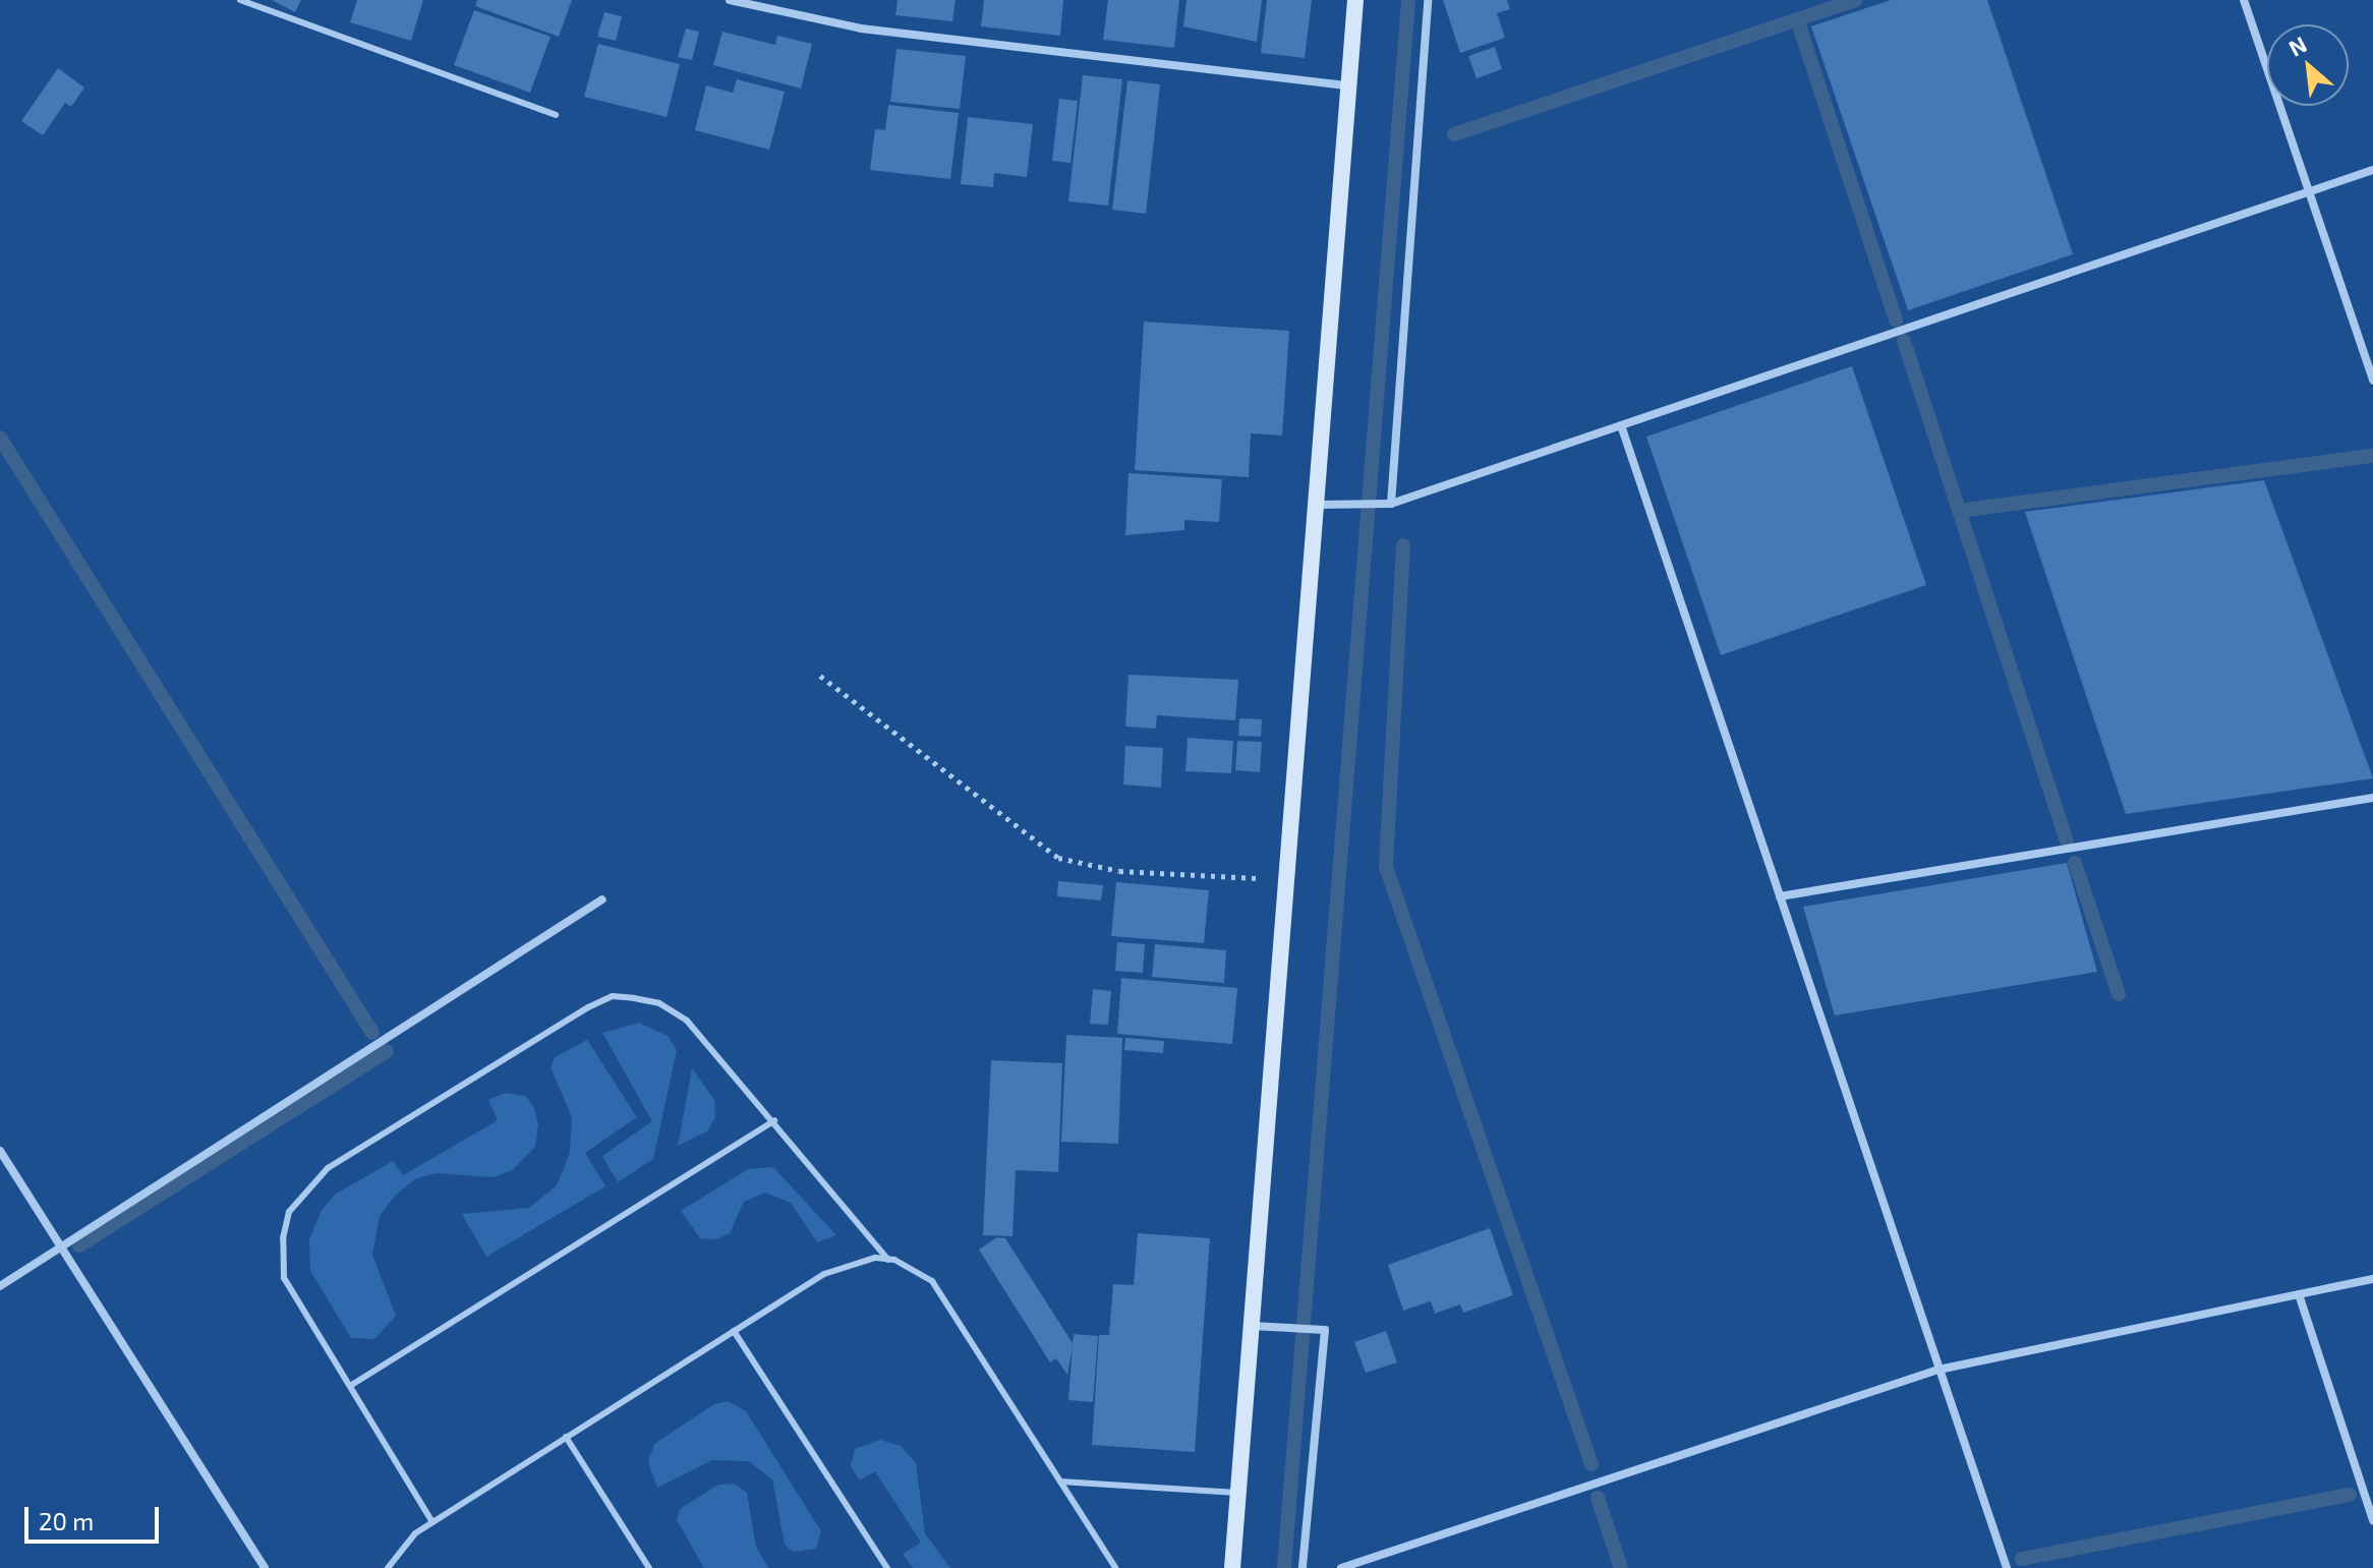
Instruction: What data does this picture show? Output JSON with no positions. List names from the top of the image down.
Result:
{
  "scale_bar": "20 m",
  "north": "top left"
}
